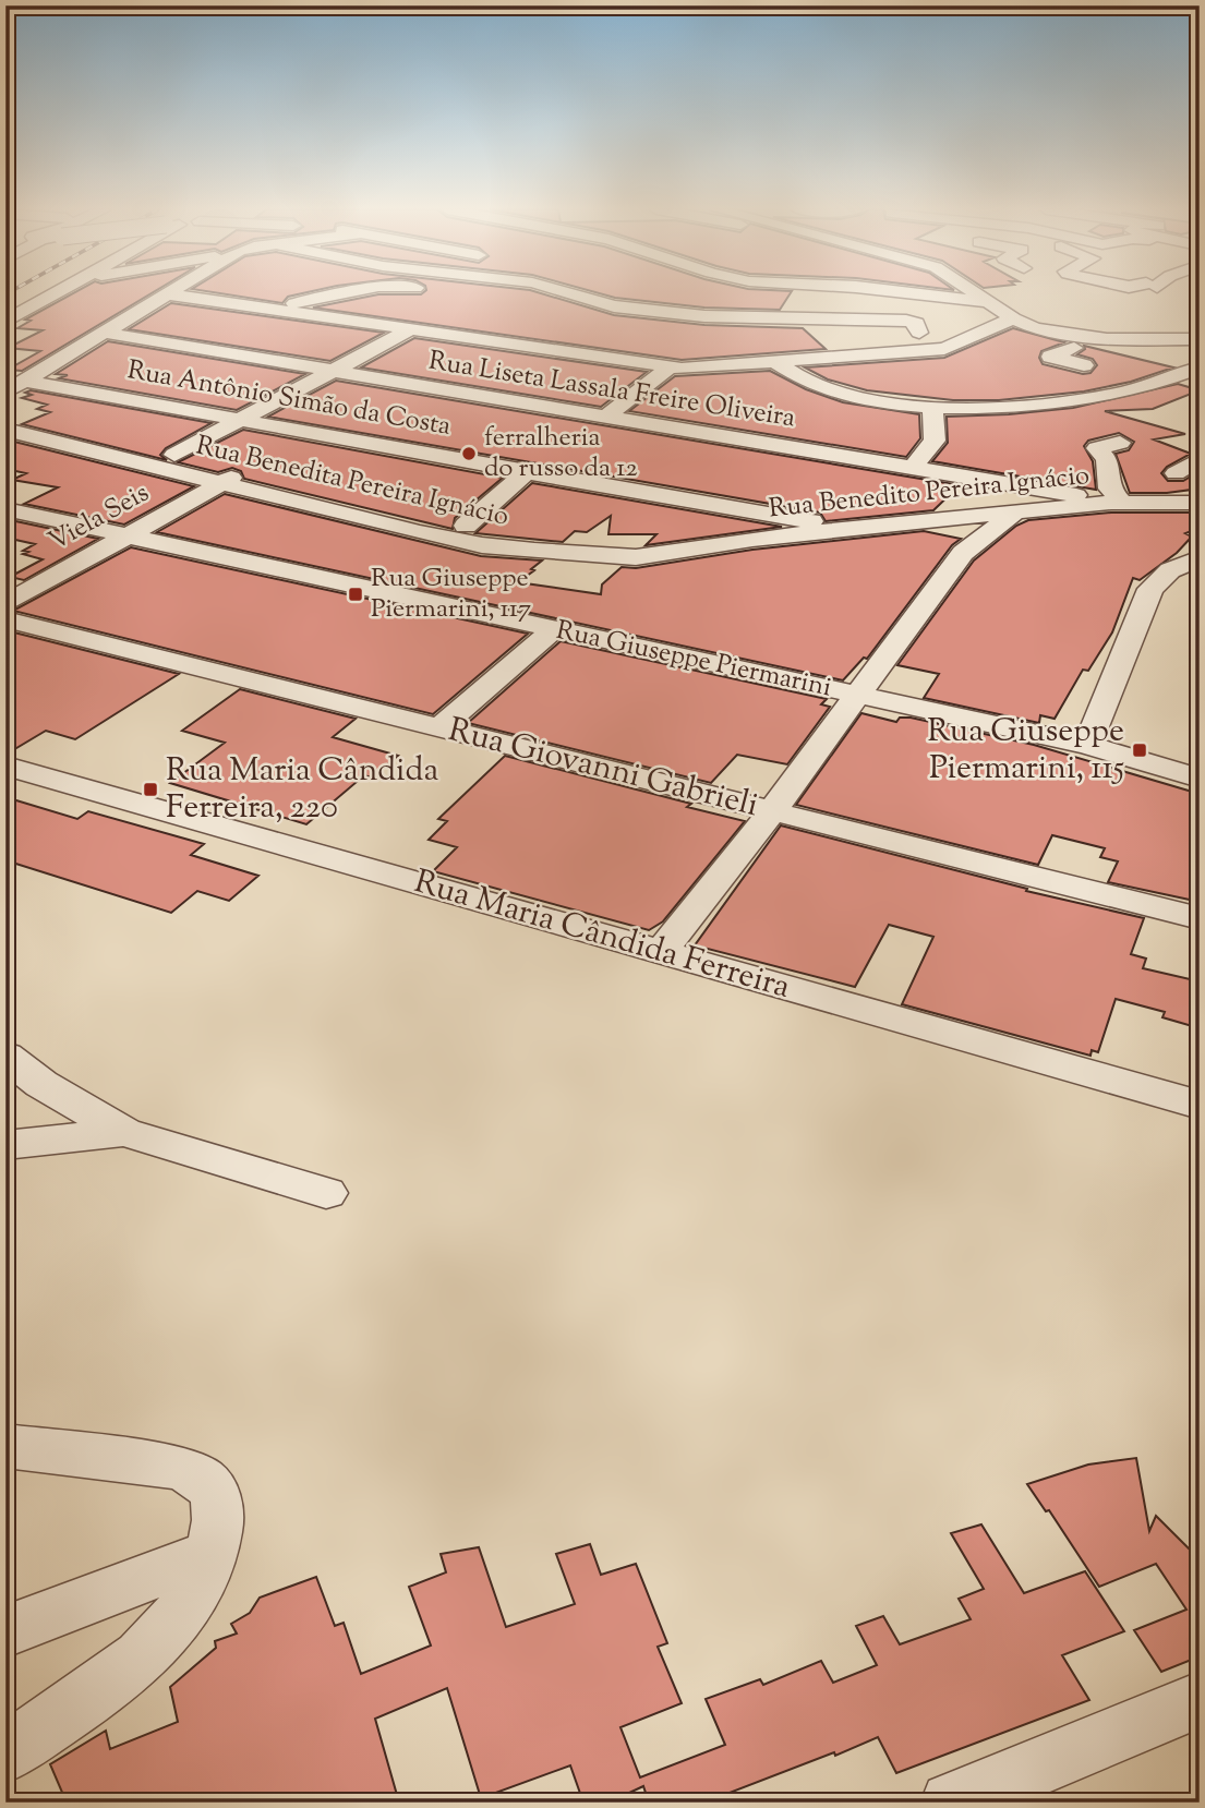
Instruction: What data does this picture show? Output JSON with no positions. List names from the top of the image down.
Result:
{
  "streets": {
    "street": [
      "Rua Liseta Lassala Freire Oliveira",
      "Rua Antônio Simão da Costa",
      "Rua Benedita Pereira Ignácio",
      "Rua Benedito Pereira Ignácio",
      "Viela Seis",
      "Rua Giuseppe Piermarini",
      "Rua Giovanni Gabrieli",
      "Rua Maria Cândida Ferreira"
    ]
  },
  "crossings": [
    ["Rua Liseta Lassala Freire Oliveira", "Rua Benedito Pereira Ignácio"],
    ["Rua Antônio Simão da Costa", "Rua Benedito Pereira Ignácio"],
    ["Rua Benedita Pereira Ignácio", "Rua Benedito Pereira Ignácio"],
    ["Rua Benedita Pereira Ignácio", "Viela Seis"],
    ["Viela Seis", "Rua Giuseppe Piermarini"]
  ],
  "places": {
    "other": ["ferralheria do russo da 12"],
    "transit": ["Rua Giuseppe Piermarini, 117", "Rua Giuseppe Piermarini, 115", "Rua Maria Cândida Ferreira, 220"]
  }
}
